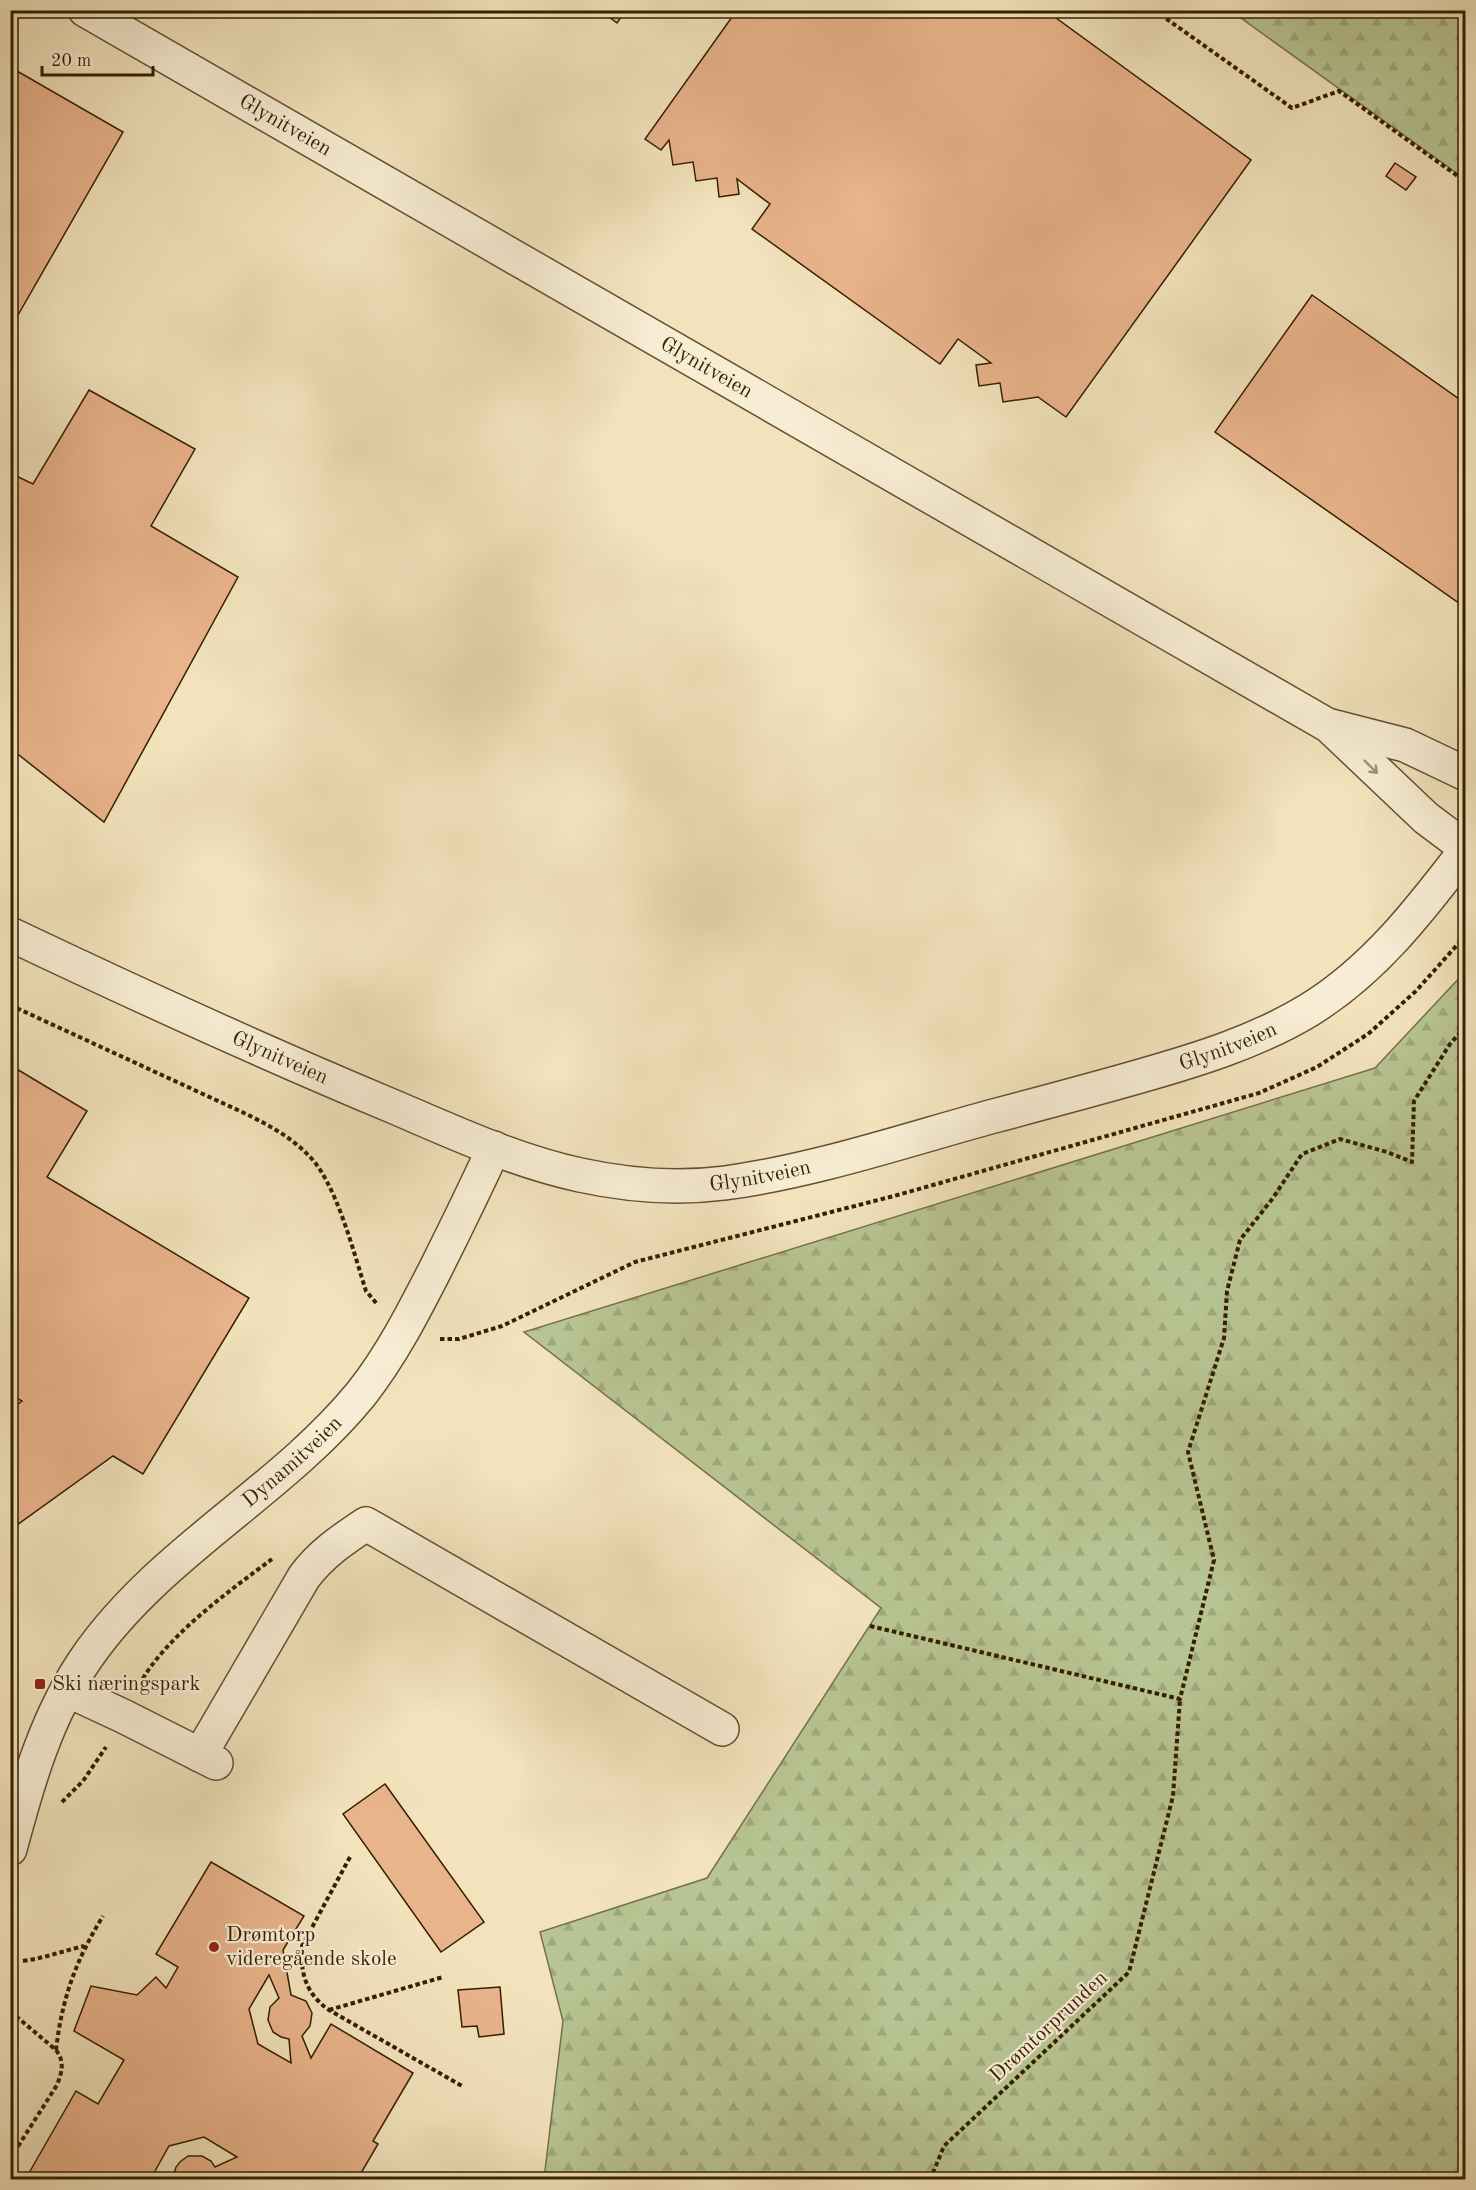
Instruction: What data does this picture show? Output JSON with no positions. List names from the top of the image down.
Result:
{
  "streets": {
    "street": ["Glynitveien", "Dynamitveien"],
    "path": ["Drømtorprunden"]
  },
  "crossings": [
    ["Glynitveien", "Dynamitveien"]
  ],
  "places": {
    "transit": ["Ski næringspark"],
    "other": ["Drømtorp videregående skole"]
  },
  "scale_bar": "20 m"
}
